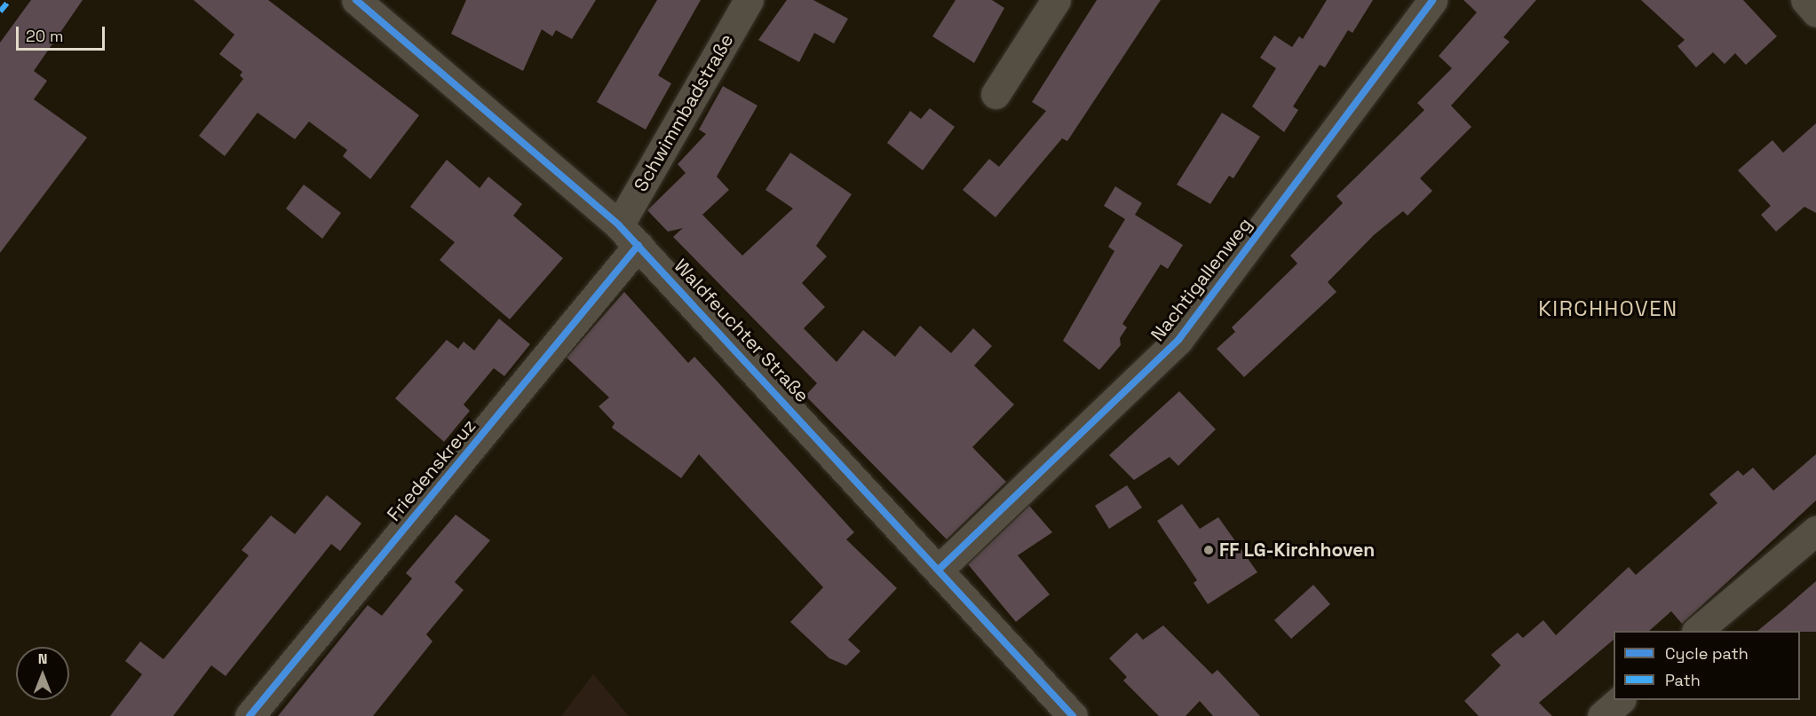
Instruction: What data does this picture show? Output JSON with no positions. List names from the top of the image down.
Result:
{
  "streets": {
    "street": [
      "Schwimmbadstraße",
      "Nachtigallenweg",
      "Waldfeuchter Straße",
      "Friedenskreuz"
    ]
  },
  "crossings": [
    ["Schwimmbadstraße", "Waldfeuchter Straße"],
    ["Schwimmbadstraße", "Friedenskreuz"],
    ["Nachtigallenweg", "Waldfeuchter Straße"],
    ["Waldfeuchter Straße", "Friedenskreuz"]
  ],
  "districts": ["KIRCHHOVEN"],
  "places": ["FF LG-Kirchhoven"],
  "legend": ["Cycle path", "Path"],
  "scale_bar": "20 m",
  "north": "top"
}
